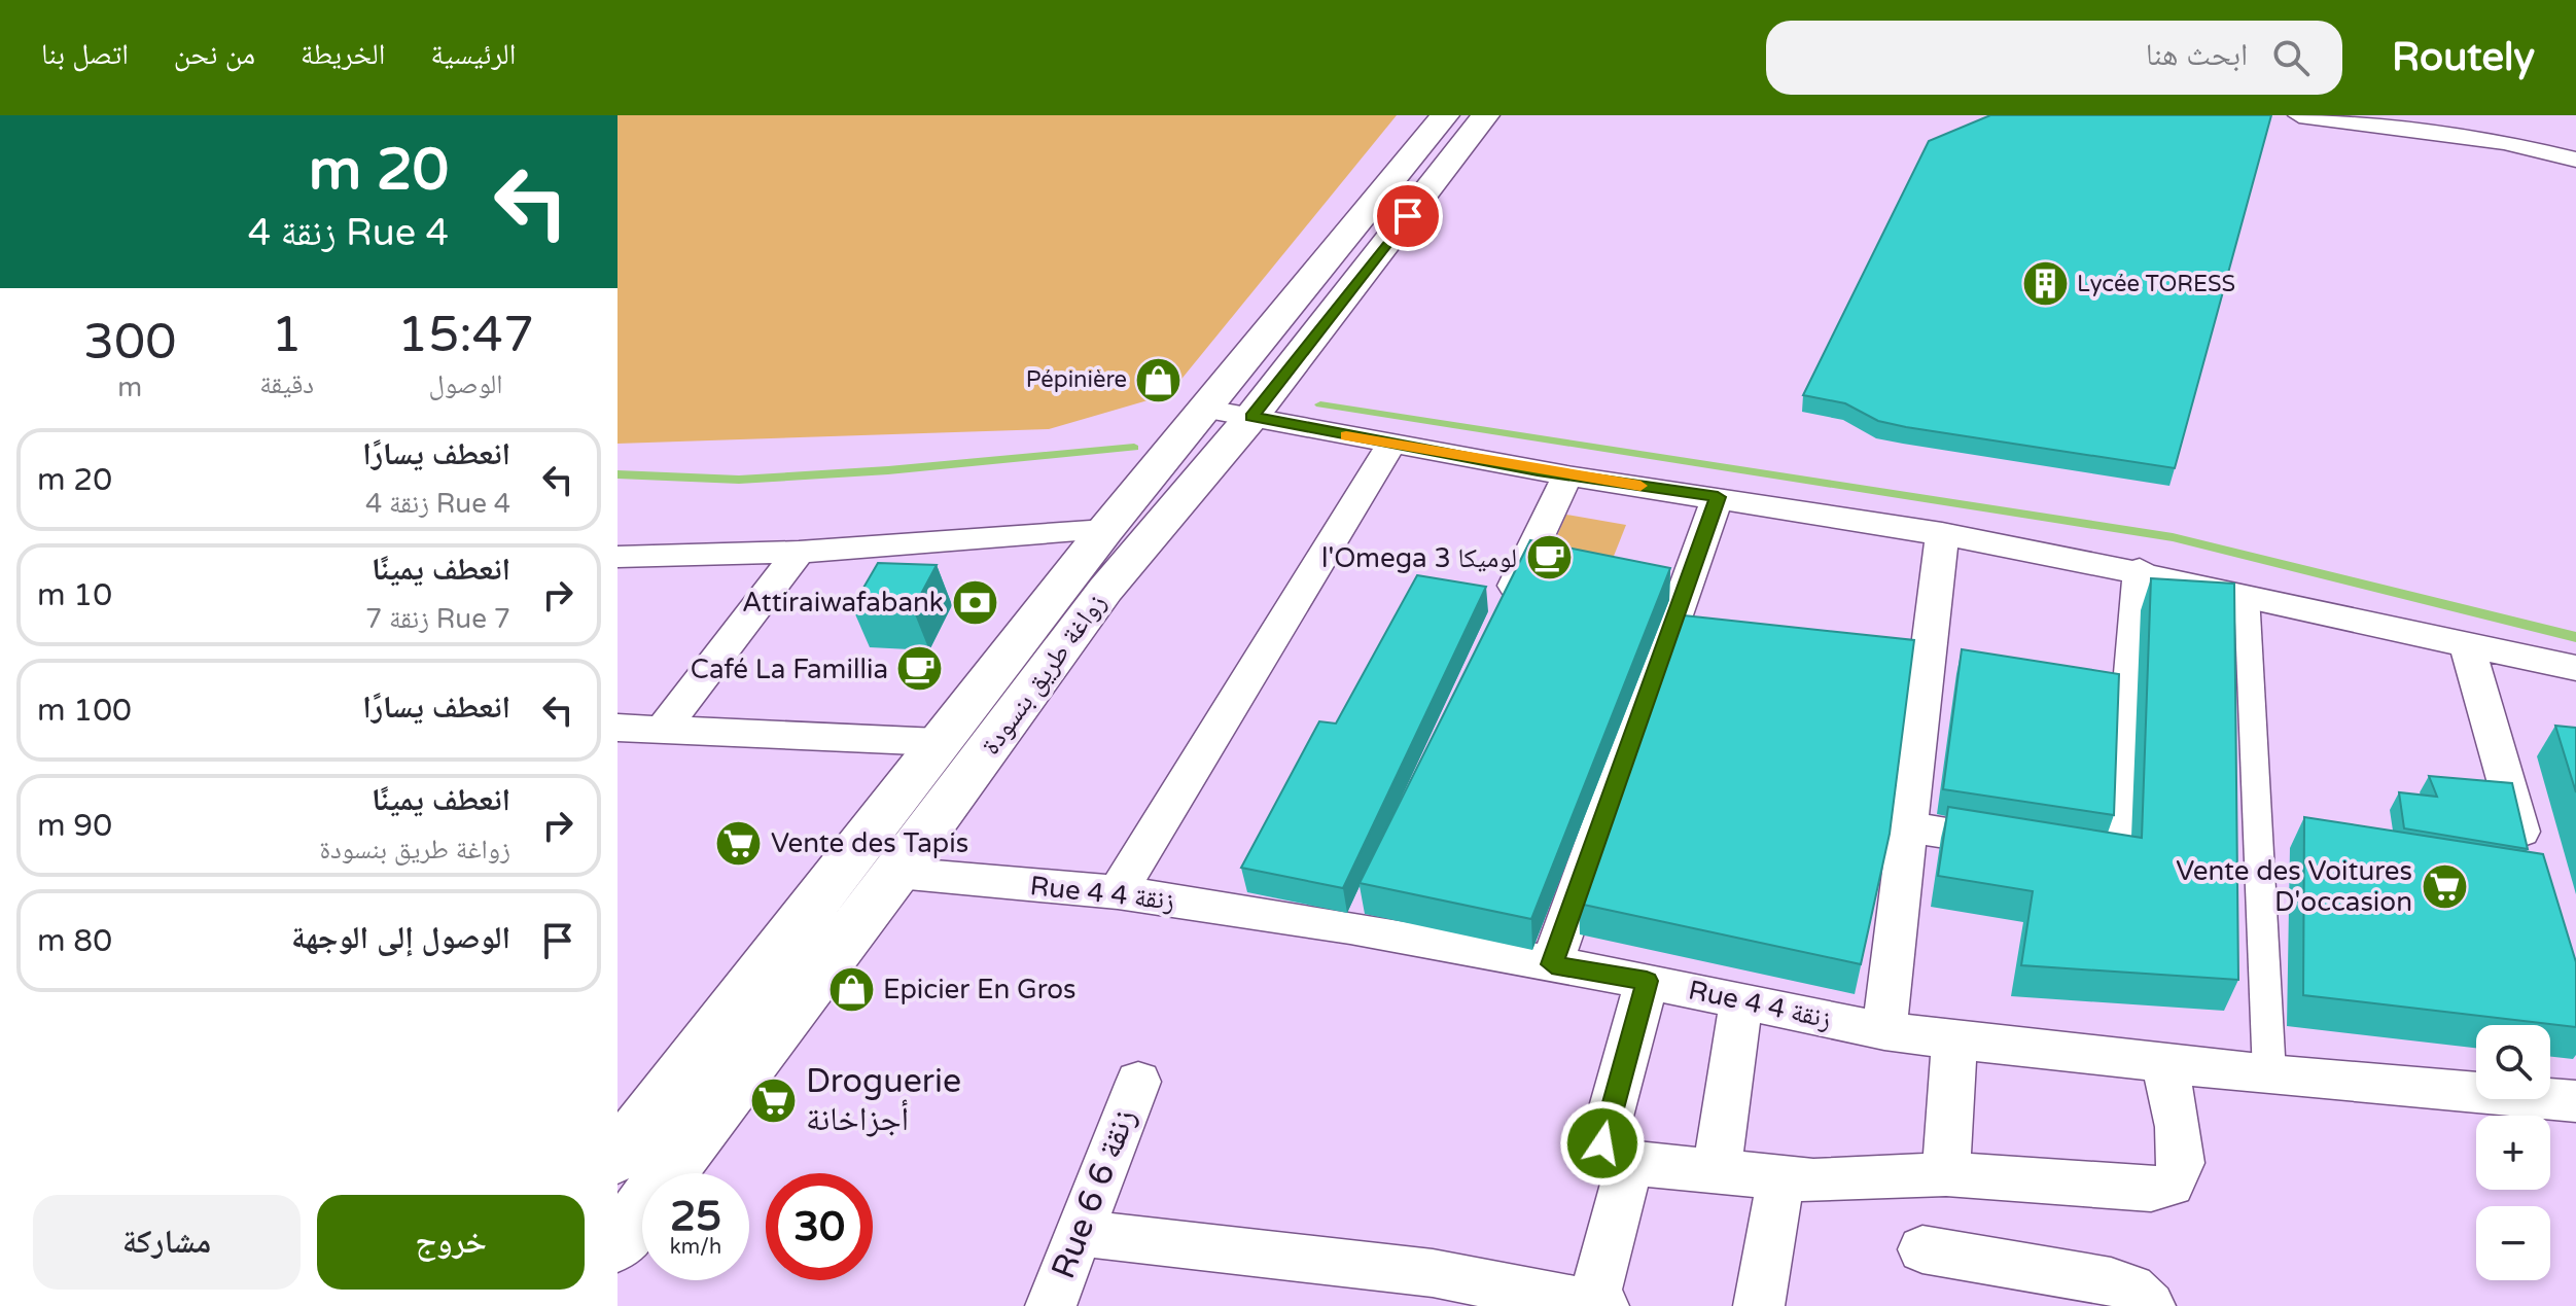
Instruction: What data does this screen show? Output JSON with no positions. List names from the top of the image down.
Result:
{
  "streets": {
    "main road": ["زواغة طريق بنسودة"],
    "street": ["Rue 4 زنقة 4", "Rue 6 زنقة 6"]
  },
  "crossings": [
    ["زواغة طريق بنسودة", "Rue 4 زنقة 4"]
  ],
  "places": {
    "building": ["Lycée TORESS"],
    "shop": ["Pépinière", "Epicier En Gros"],
    "cafe": ["l'Omega 3 لوميكا", "Café La Famillia"],
    "bank": ["Attiraiwafabank"],
    "supermarket": ["Vente des Tapis", "Vente des Voitures D'occasion", "Droguerie أجزاخانة"]
  },
  "page": {
    "header": "Routely",
    "search": "ابحث هنا",
    "nav": [
      "الرئيسية",
      "الخريطة",
      "من نحن",
      "اتصل بنا"
    ],
    "turn": ["20 m", "Rue 4 زنقة 4"],
    "eta": [
      "15:47",
      "الوصول",
      "1",
      "دقيقة",
      "300",
      "m"
    ],
    "list": [
      {
        "name": "انعطف يسارًا",
        "note": "Rue 4 زنقة 4",
        "value": "20 m"
      },
      {
        "name": "انعطف يمينًا",
        "note": "Rue 7 زنقة 7",
        "value": "10 m"
      },
      {
        "name": "انعطف يسارًا",
        "value": "100 m"
      },
      {
        "name": "انعطف يمينًا",
        "note": "زواغة طريق بنسودة",
        "value": "90 m"
      },
      {
        "name": "الوصول إلى الوجهة",
        "value": "80 m"
      }
    ],
    "map_buttons": ["+", "−"],
    "speed": "25 km/h",
    "limit": "30",
    "buttons": ["خروج", "مشاركة"]
  }
}
